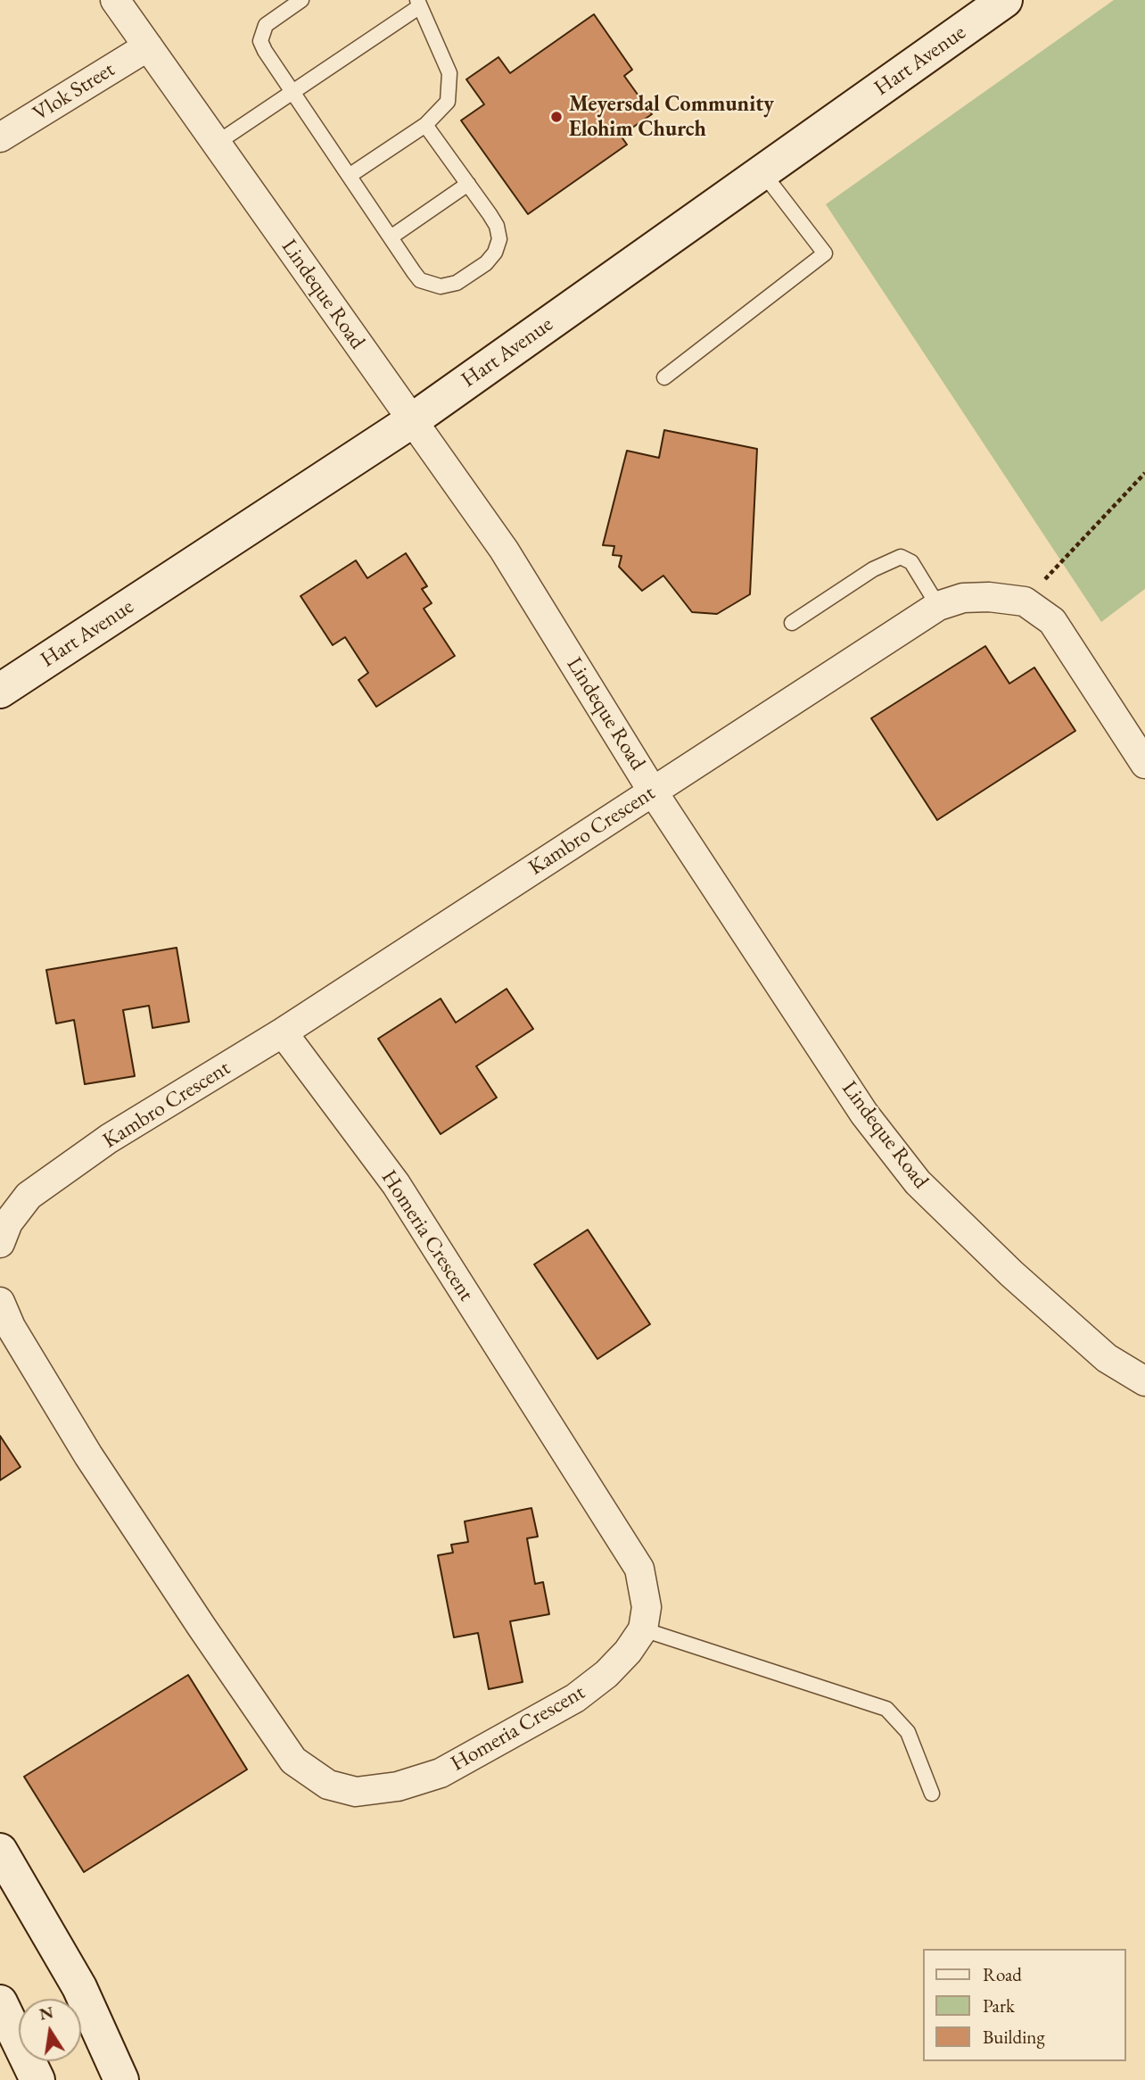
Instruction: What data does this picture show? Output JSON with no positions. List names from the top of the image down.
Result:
{
  "streets": {
    "street": [
      "Hart Avenue",
      "Vlok Street",
      "Lindeque Road",
      "Kambro Crescent",
      "Homeria Crescent"
    ]
  },
  "crossings": [
    ["Hart Avenue", "Lindeque Road"],
    ["Vlok Street", "Lindeque Road"],
    ["Lindeque Road", "Kambro Crescent"],
    ["Kambro Crescent", "Homeria Crescent"]
  ],
  "places": ["Meyersdal Community Elohim Church"],
  "legend": ["Road", "Park", "Building"],
  "north": "top"
}
